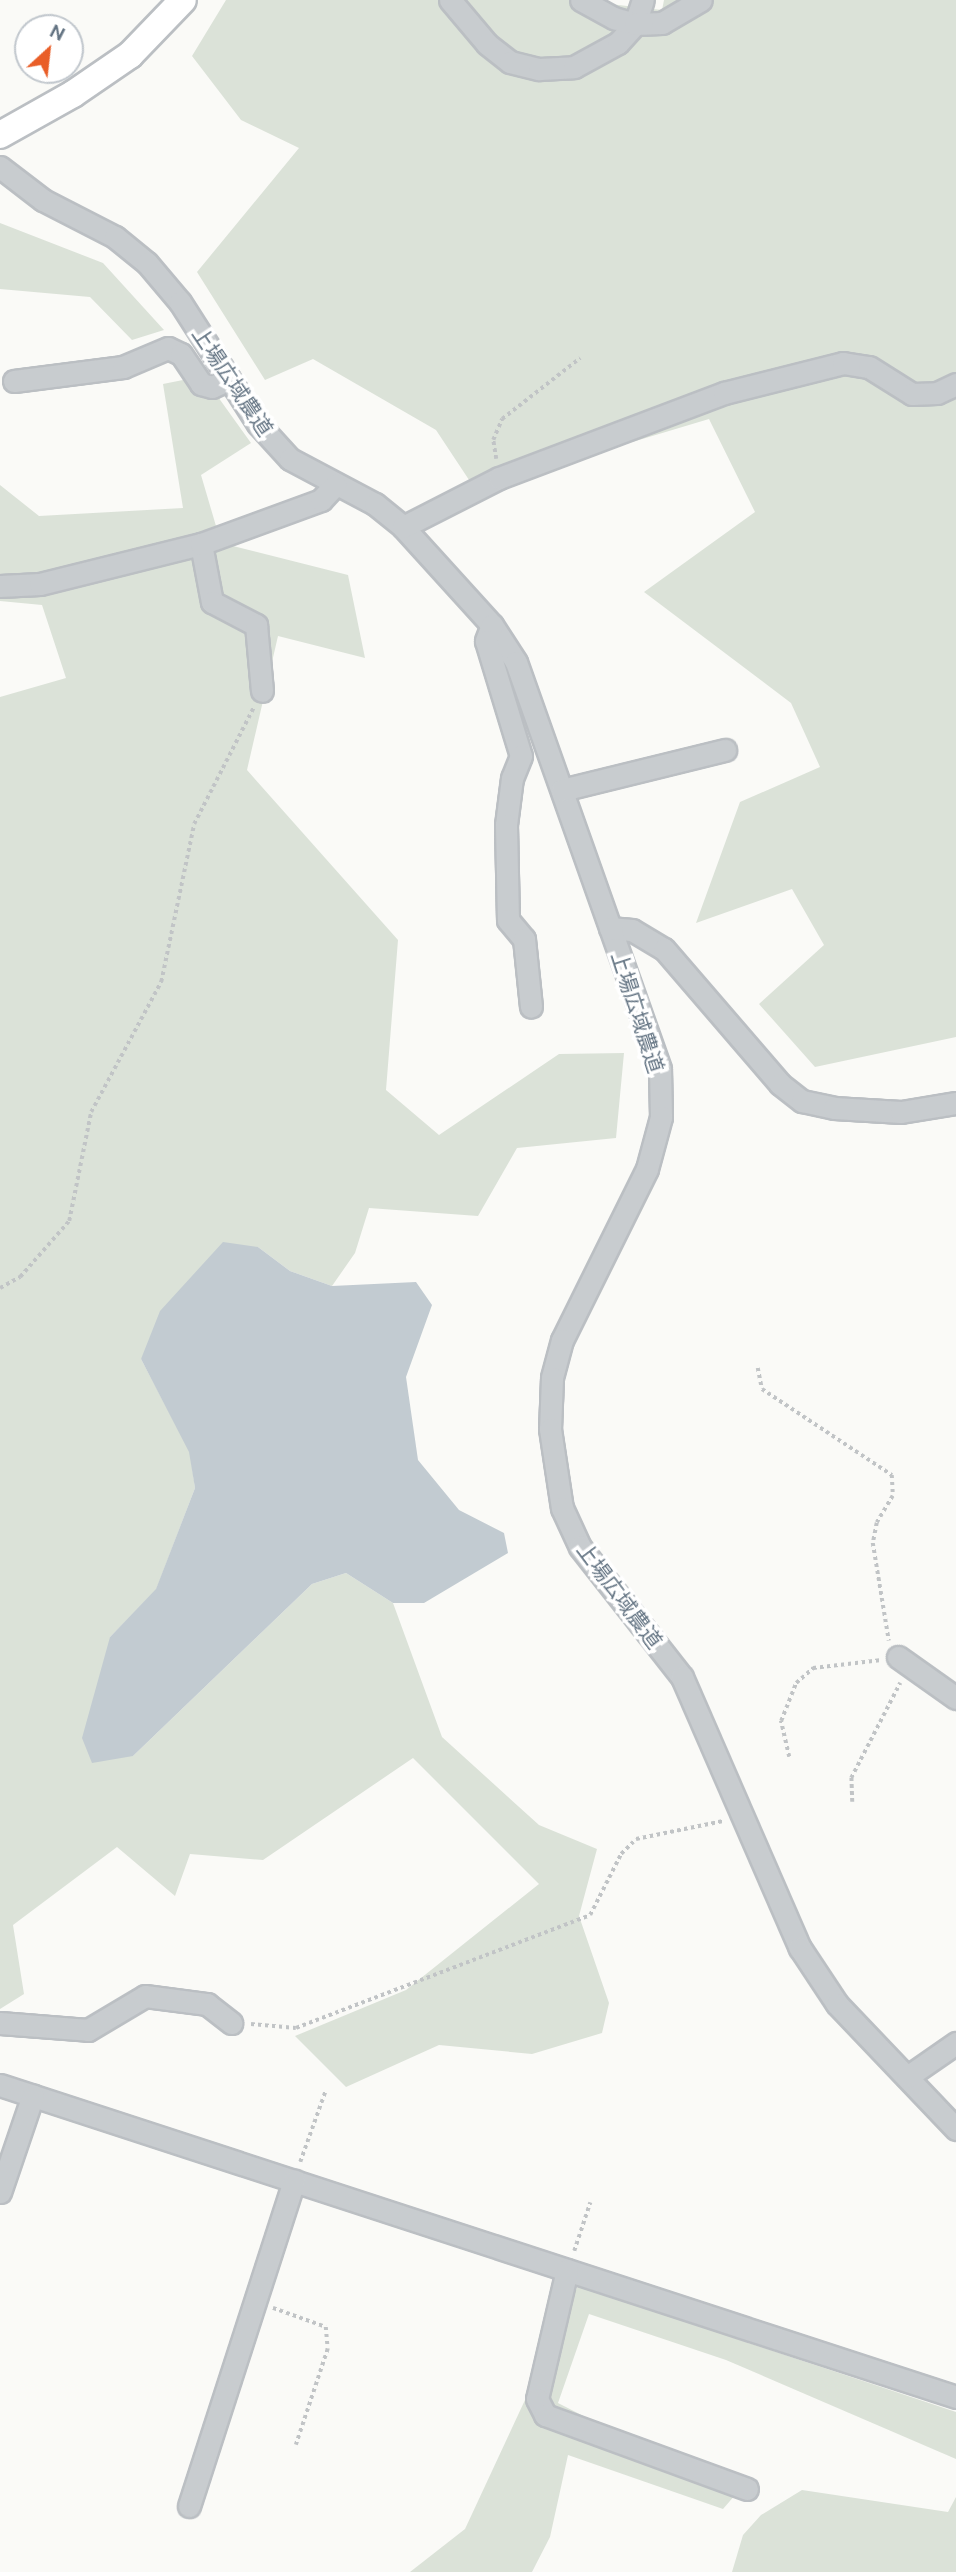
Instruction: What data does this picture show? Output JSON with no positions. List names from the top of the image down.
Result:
{
  "streets": {
    "street": ["上場広域農道"]
  },
  "north": "top right"
}
